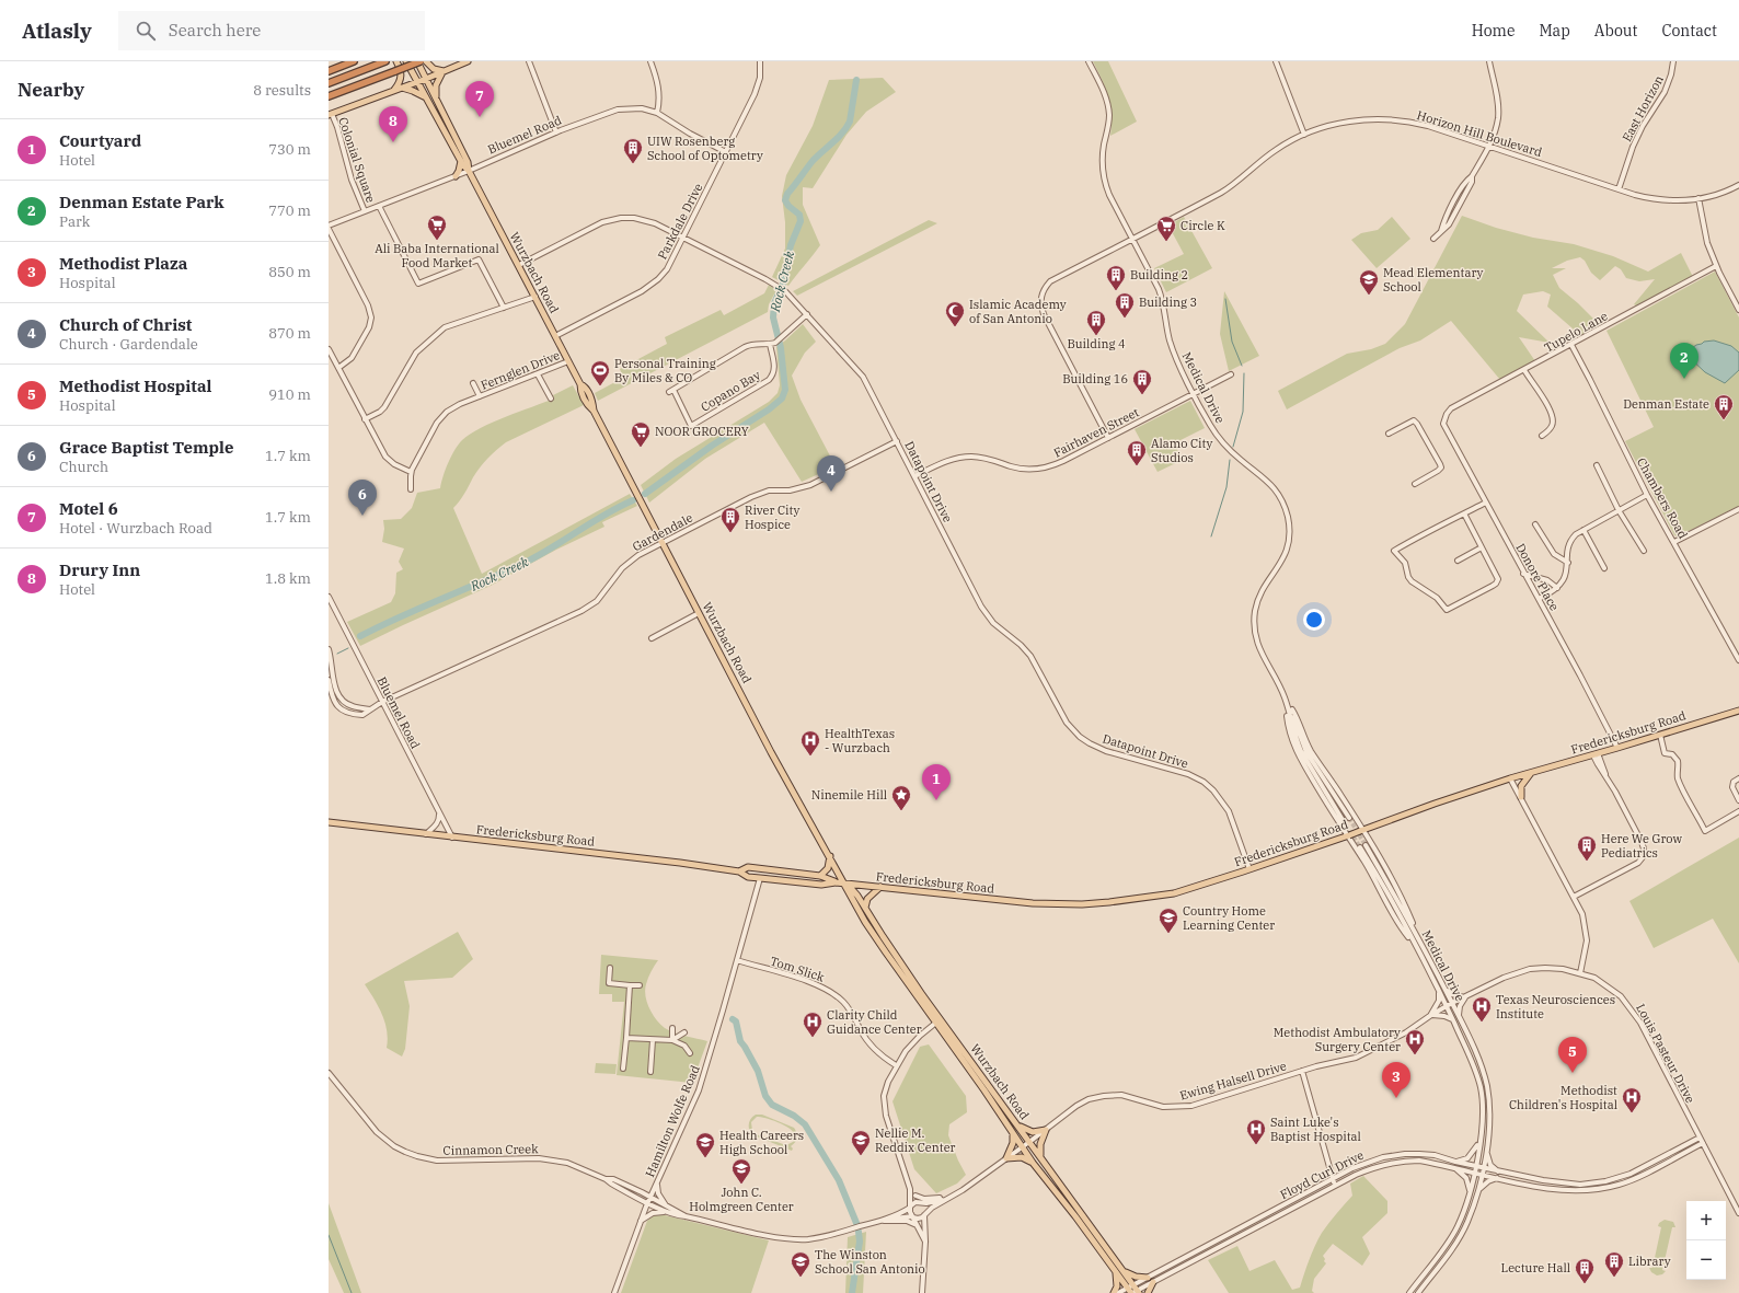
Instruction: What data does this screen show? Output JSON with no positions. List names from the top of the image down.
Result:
{
  "streets": {
    "main road": ["Wurzbach Road", "Fredericksburg Road"],
    "street": [
      "East Horizon",
      "Horizon Hill Boulevard",
      "Bluemel Road",
      "Colonial Square",
      "Parkdale Drive",
      "Tupelo Lane",
      "Fernglen Drive",
      "Medical Drive",
      "Copano Bay",
      "Fairhaven Street",
      "Datapoint Drive",
      "Chambers Road",
      "Gardendale",
      "Donore Place",
      "Tom Slick",
      "Louis Pasteur Drive",
      "Ewing Halsell Drive",
      "Hamilton Wolfe Road",
      "Cinnamon Creek",
      "Floyd Curl Drive"
    ]
  },
  "crossings": [
    ["East Horizon", "Horizon Hill Boulevard"],
    ["Horizon Hill Boulevard", "Medical Drive"],
    ["Horizon Hill Boulevard", "Fairhaven Street"],
    ["Bluemel Road", "Colonial Square"],
    ["Bluemel Road", "Parkdale Drive"],
    ["Bluemel Road", "Wurzbach Road"],
    ["Bluemel Road", "Gardendale"],
    ["Bluemel Road", "Fredericksburg Road"],
    ["Parkdale Drive", "Wurzbach Road"],
    ["Parkdale Drive", "Datapoint Drive"],
    ["Wurzbach Road", "Fernglen Drive"],
    ["Wurzbach Road", "Datapoint Drive"],
    ["Wurzbach Road", "Gardendale"],
    ["Wurzbach Road", "Fredericksburg Road"],
    ["Wurzbach Road", "Ewing Halsell Drive"],
    ["Wurzbach Road", "Floyd Curl Drive"],
    ["Tupelo Lane", "Chambers Road"],
    ["Tupelo Lane", "Donore Place"],
    ["Medical Drive", "Fairhaven Street"],
    ["Medical Drive", "Ewing Halsell Drive"],
    ["Medical Drive", "Floyd Curl Drive"],
    ["Fairhaven Street", "Datapoint Drive"],
    ["Datapoint Drive", "Gardendale"],
    ["Datapoint Drive", "Fredericksburg Road"],
    ["Donore Place", "Fredericksburg Road"],
    ["Fredericksburg Road", "Hamilton Wolfe Road"],
    ["Tom Slick", "Hamilton Wolfe Road"],
    ["Louis Pasteur Drive", "Ewing Halsell Drive"],
    ["Louis Pasteur Drive", "Floyd Curl Drive"],
    ["Ewing Halsell Drive", "Hamilton Wolfe Road"],
    ["Ewing Halsell Drive", "Cinnamon Creek"],
    ["Hamilton Wolfe Road", "Cinnamon Creek"]
  ],
  "water": ["Rock Creek"],
  "places": {
    "building": [
      "UIW Rosenberg School of Optometry",
      "Building 2",
      "Building 3",
      "Building 4",
      "Building 16",
      "Denman Estate",
      "Alamo City Studios",
      "River City Hospice",
      "Here We Grow Pediatrics",
      "Library",
      "Lecture Hall"
    ],
    "supermarket": ["Ali Baba International Food Market", "Circle K", "NOOR GROCERY"],
    "school or university": [
      "Mead Elementary School",
      "Country Home Learning Center",
      "Nellie M. Reddix Center",
      "Health Careers High School",
      "John C. Holmgreen Center",
      "The Winston School San Antonio"
    ],
    "mosque": ["Islamic Academy of San Antonio"],
    "sports": ["Personal Training By Miles & CO"],
    "hospital": [
      "HealthTexas - Wurzbach",
      "Texas Neurosciences Institute",
      "Clarity Child Guidance Center",
      "Methodist Ambulatory Surgery Center",
      "Methodist Children's Hospital",
      "Saint Luke's Baptist Hospital"
    ],
    "place": ["Ninemile Hill"]
  },
  "page": {
    "header": "Atlasly",
    "search": "Search here",
    "nav": [
      "Home",
      "Map",
      "About",
      "Contact"
    ],
    "heading": ["Nearby", "8 results"],
    "pins": [
      "7",
      "8",
      "2",
      "4",
      "6",
      "1",
      "5",
      "3"
    ],
    "list": [
      {
        "mark": "1",
        "name": "Courtyard",
        "note": "Hotel",
        "value": "730 m"
      },
      {
        "mark": "2",
        "name": "Denman Estate Park",
        "note": "Park",
        "value": "770 m"
      },
      {
        "mark": "3",
        "name": "Methodist Plaza",
        "note": "Hospital",
        "value": "850 m"
      },
      {
        "mark": "4",
        "name": "Church of Christ",
        "note": "Church · Gardendale",
        "value": "870 m"
      },
      {
        "mark": "5",
        "name": "Methodist Hospital",
        "note": "Hospital",
        "value": "910 m"
      },
      {
        "mark": "6",
        "name": "Grace Baptist Temple",
        "note": "Church",
        "value": "1.7 km"
      },
      {
        "mark": "7",
        "name": "Motel 6",
        "note": "Hotel · Wurzbach Road",
        "value": "1.7 km"
      },
      {
        "mark": "8",
        "name": "Drury Inn",
        "note": "Hotel",
        "value": "1.8 km"
      }
    ],
    "map_buttons": ["+", "−"]
  }
}
